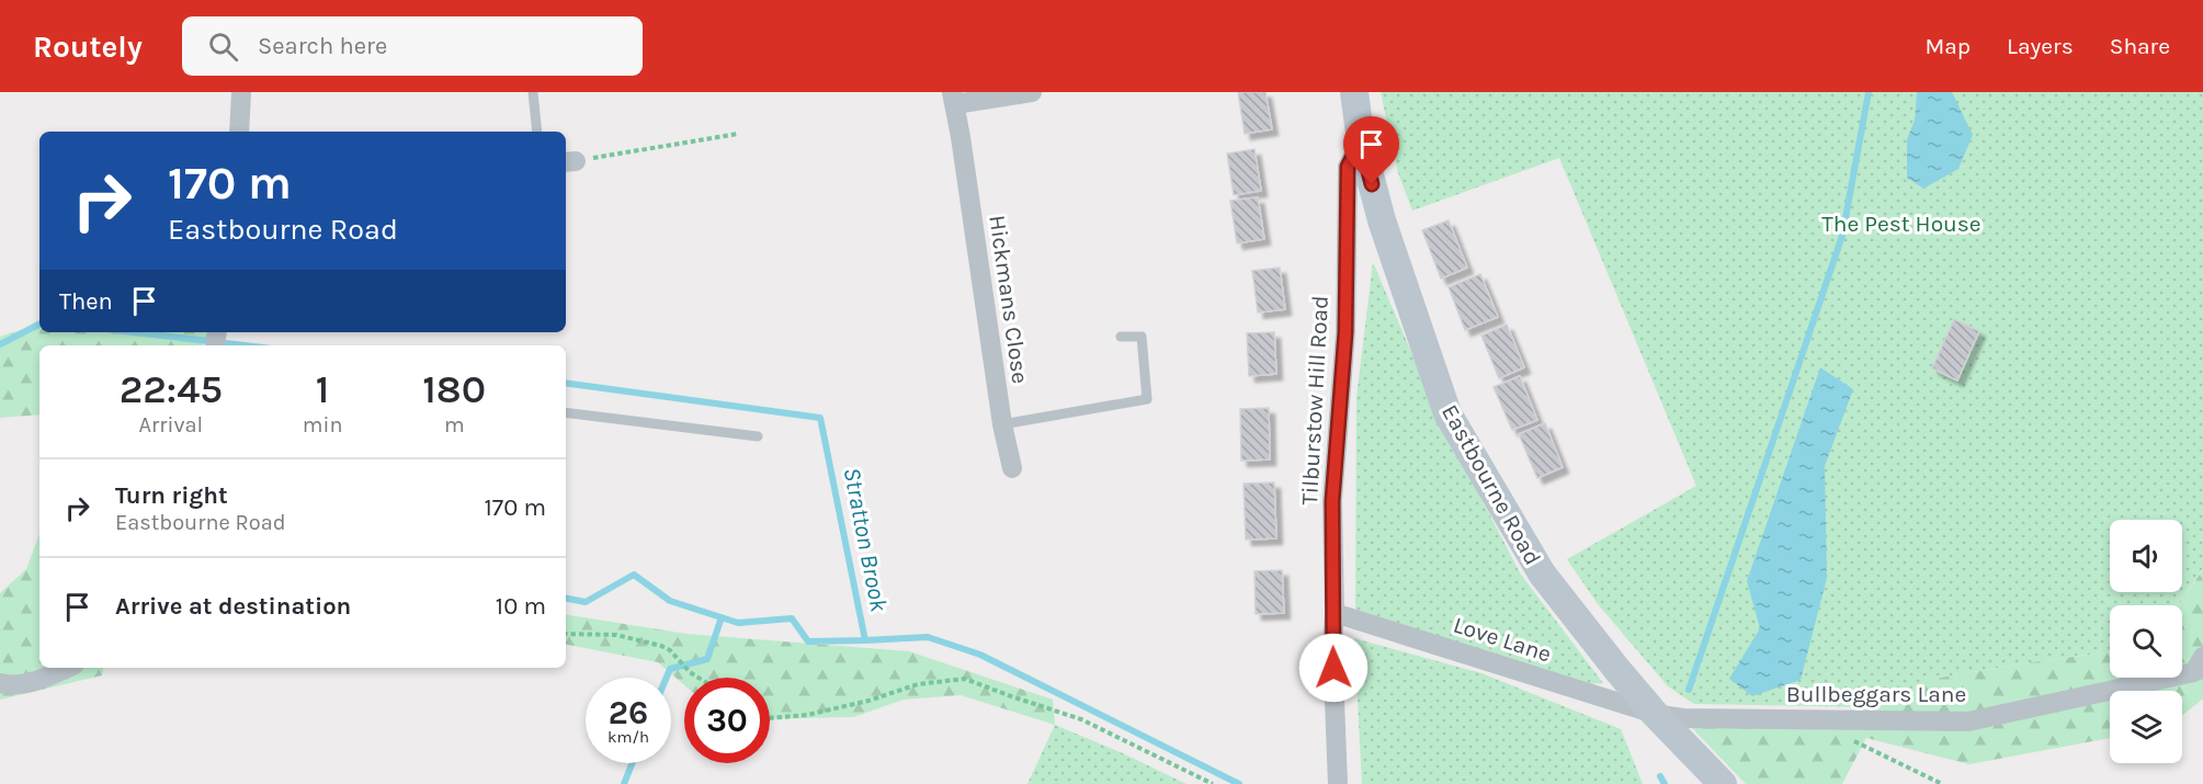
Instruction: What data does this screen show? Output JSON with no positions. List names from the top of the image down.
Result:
{
  "streets": {
    "main road": ["Eastbourne Road"],
    "street": [
      "Hickmans Close",
      "Tilburstow Hill Road",
      "Love Lane",
      "Bullbeggars Lane"
    ]
  },
  "crossings": [
    ["Tilburstow Hill Road", "Eastbourne Road"],
    ["Tilburstow Hill Road", "Love Lane"],
    ["Eastbourne Road", "Love Lane"],
    ["Eastbourne Road", "Bullbeggars Lane"],
    ["Love Lane", "Bullbeggars Lane"]
  ],
  "water": ["Stratton Brook"],
  "parks": ["The Pest House"],
  "page": {
    "header": "Routely",
    "search": "Search here",
    "nav": ["Map", "Layers", "Share"],
    "turn": ["170 m", "Eastbourne Road"],
    "then": "Then",
    "eta": [
      "22:45",
      "Arrival",
      "1",
      "min",
      "180",
      "m"
    ],
    "list": [
      {
        "name": "Turn right",
        "note": "Eastbourne Road",
        "value": "170 m"
      },
      {
        "name": "Arrive at destination",
        "value": "10 m"
      }
    ],
    "speed": "26 km/h",
    "limit": "30"
  }
}
